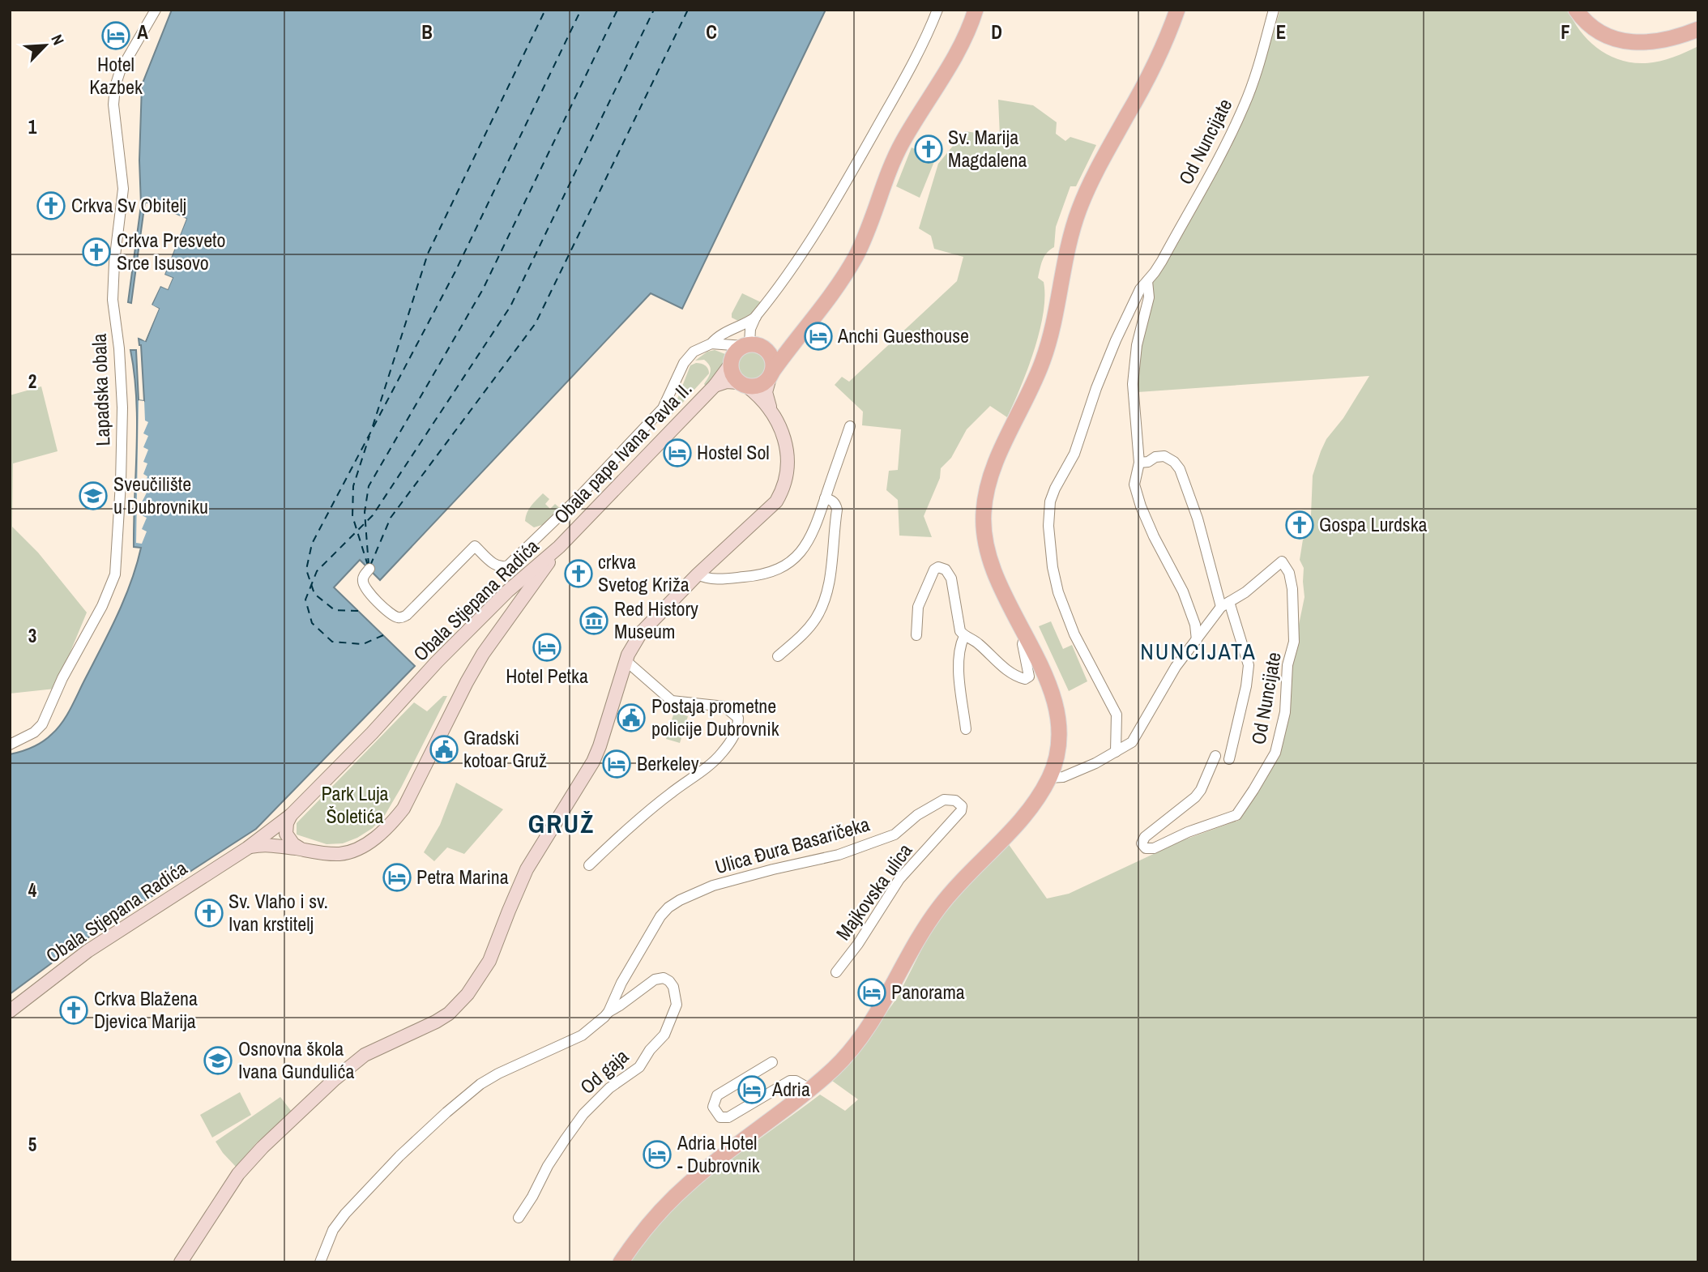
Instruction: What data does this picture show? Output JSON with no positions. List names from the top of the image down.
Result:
{
  "streets": {
    "main road": ["Obala pape Ivana Pavla II.", "Obala Stjepana Radića"],
    "street": [
      "Od Nuncijate",
      "Lapadska obala",
      "Ulica Đura Basaričeka",
      "Majkovska ulica",
      "Od gaja"
    ]
  },
  "crossings": [
    ["Obala pape Ivana Pavla II.", "Obala Stjepana Radića"],
    ["Ulica Đura Basaričeka", "Majkovska ulica"],
    ["Ulica Đura Basaričeka", "Od gaja"]
  ],
  "districts": ["NUNCIJATA", "GRUŽ"],
  "parks": ["Park Luja Šoletića"],
  "places": {
    "hotel": [
      "Hotel Kazbek",
      "Anchi Guesthouse",
      "Hostel Sol",
      "Hotel Petka",
      "Berkeley",
      "Petra Marina",
      "Panorama",
      "Adria",
      "Adria Hotel - Dubrovnik"
    ],
    "church": [
      "Sv. Marija Magdalena",
      "Crkva Sv Obitelj",
      "Crkva Presveto Srce Isusovo",
      "Gospa Lurdska",
      "crkva Svetog Križa",
      "Sv. Vlaho i sv. Ivan krstitelj",
      "Crkva Blažena Djevica Marija"
    ],
    "school or university": ["Sveučilište u Dubrovniku", "Osnovna škola Ivana Gundulića"],
    "museum": ["Red History Museum"],
    "public building": ["Postaja prometne policije Dubrovnik", "Gradski kotoar Gruž"]
  },
  "north": "top right",
  "grid": {
    "columns": [
      "A",
      "B",
      "C",
      "D",
      "E",
      "F"
    ],
    "rows": [
      "1",
      "2",
      "3",
      "4",
      "5"
    ]
  }
}
